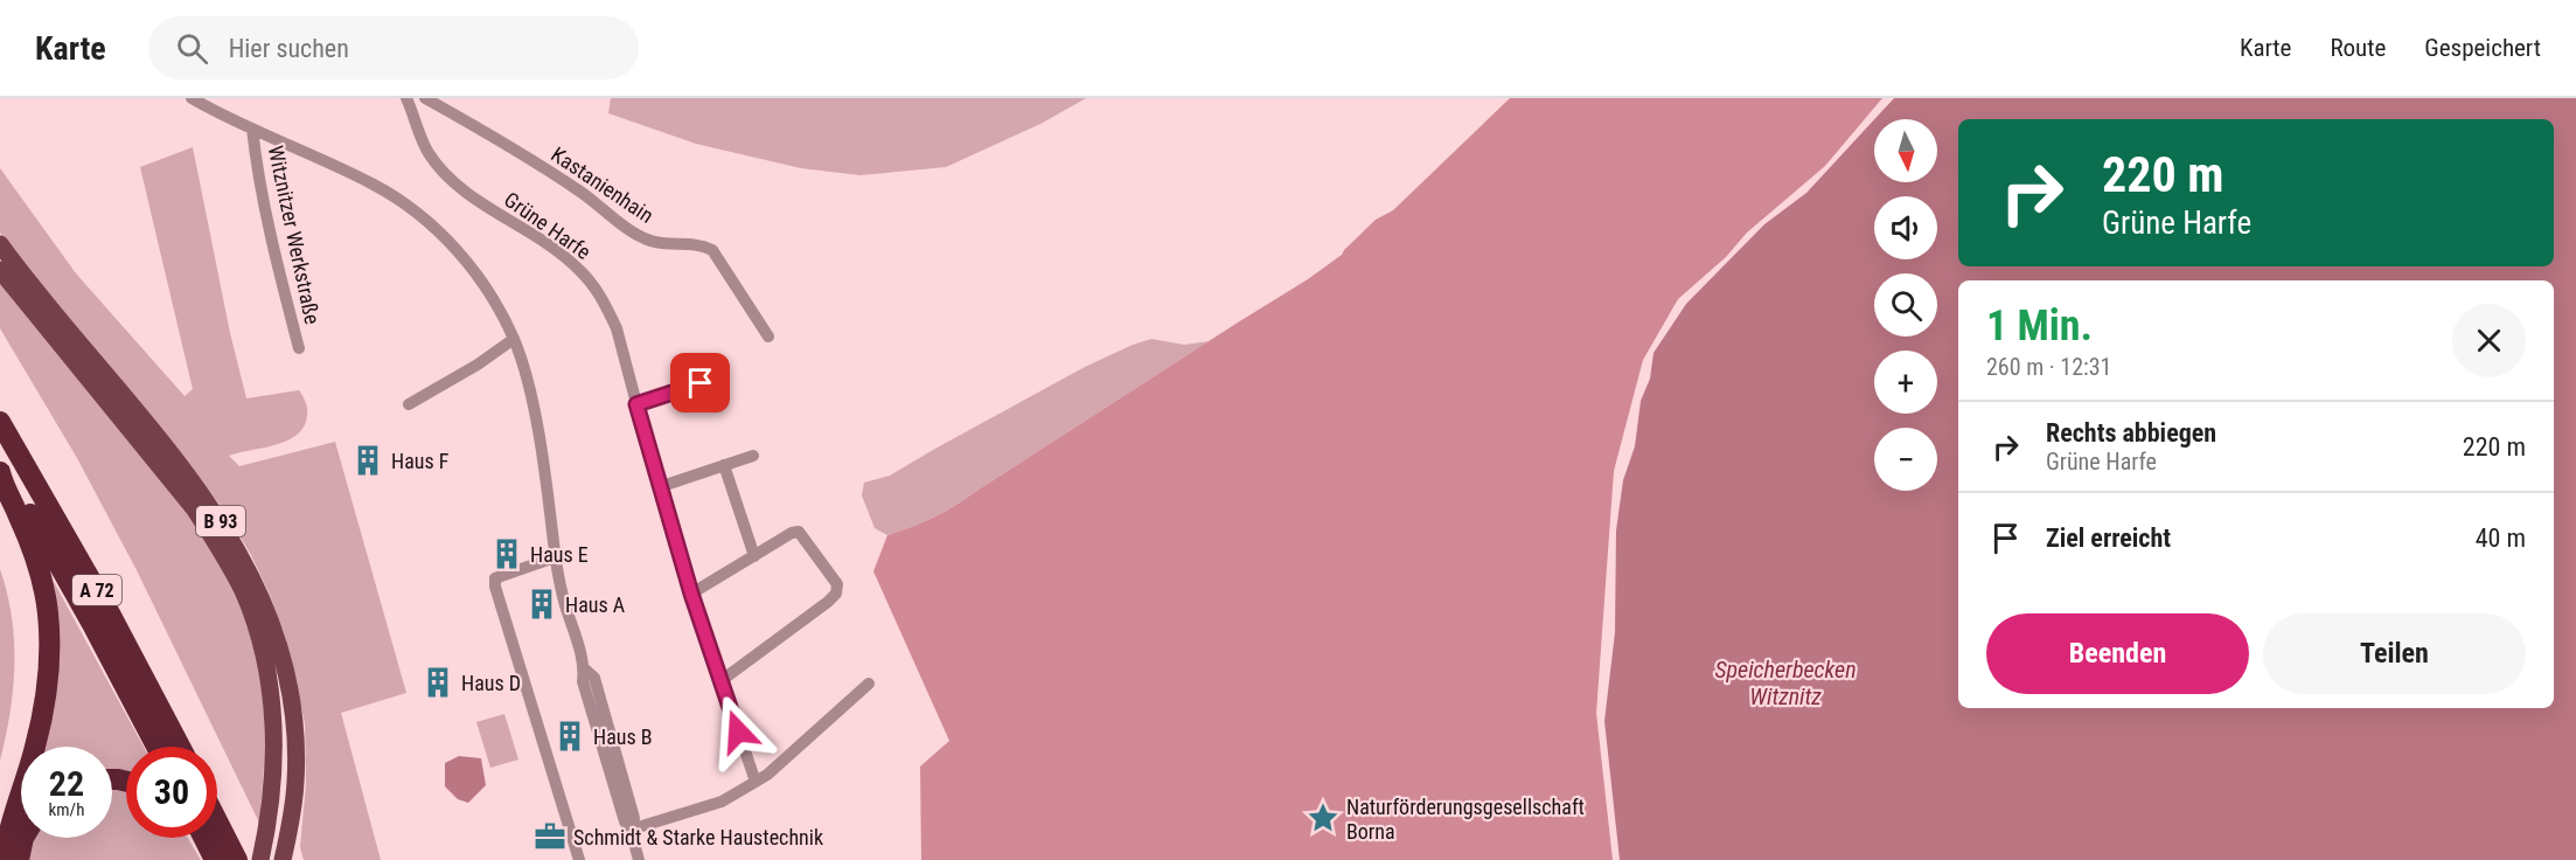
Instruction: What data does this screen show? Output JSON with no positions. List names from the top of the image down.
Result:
{
  "streets": {
    "highway": ["A 72"],
    "main road": ["B 93"],
    "street": ["Kastanienhain", "Grüne Harfe", "Witznitzer Werkstraße"]
  },
  "water": ["Speicherbecken Witznitz"],
  "places": {
    "building": [
      "Haus F",
      "Haus E",
      "Haus A",
      "Haus D",
      "Haus B"
    ],
    "place": ["Naturförderungsgesellschaft Borna"],
    "office": ["Schmidt & Starke Haustechnik"]
  },
  "north": "bottom",
  "page": {
    "header": "Karte",
    "search": "Hier suchen",
    "nav": ["Karte", "Route", "Gespeichert"],
    "map_buttons": ["+", "−"],
    "turn": ["220 m", "Grüne Harfe"],
    "heading": ["1 Min.", "260 m · 12:31"],
    "list": [
      {
        "name": "Rechts abbiegen",
        "note": "Grüne Harfe",
        "value": "220 m"
      },
      {
        "name": "Ziel erreicht",
        "value": "40 m"
      }
    ],
    "buttons": ["Beenden", "Teilen"],
    "speed": "22 km/h",
    "limit": "30"
  }
}
